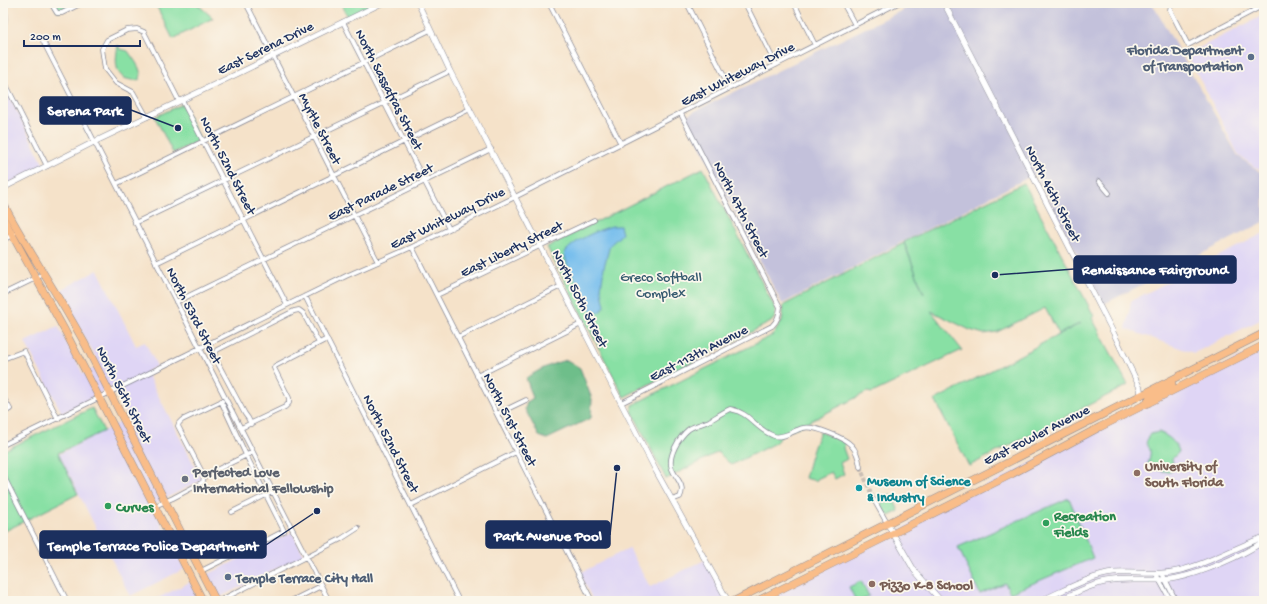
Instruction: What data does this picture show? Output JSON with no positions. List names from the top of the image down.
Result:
{
  "streets": {
    "main road": ["North 56th Street", "East Fowler Avenue"],
    "street": [
      "East Serena Drive",
      "East Whiteway Drive",
      "North Sassafras Street",
      "Myrtle Street",
      "North 52nd Street",
      "East Parade Street",
      "North 46th Street",
      "North 47th Street",
      "East Liberty Street",
      "North 50th Street",
      "North 53rd Street",
      "East 113th Avenue",
      "North 51st Street"
    ]
  },
  "crossings": [
    ["East Serena Drive", "North Sassafras Street"],
    ["East Serena Drive", "Myrtle Street"],
    ["East Serena Drive", "North 52nd Street"],
    ["East Serena Drive", "North 53rd Street"],
    ["East Whiteway Drive", "North Sassafras Street"],
    ["East Whiteway Drive", "Myrtle Street"],
    ["East Whiteway Drive", "North 52nd Street"],
    ["East Whiteway Drive", "North 47th Street"],
    ["East Whiteway Drive", "North 50th Street"],
    ["East Whiteway Drive", "North 53rd Street"],
    ["East Whiteway Drive", "North 56th Street"],
    ["East Whiteway Drive", "North 51st Street"],
    ["North Sassafras Street", "East Parade Street"],
    ["Myrtle Street", "East Parade Street"],
    ["North 52nd Street", "East Parade Street"],
    ["East Parade Street", "North 50th Street"],
    ["East Parade Street", "North 53rd Street"],
    ["North 46th Street", "East Fowler Avenue"],
    ["North 47th Street", "East 113th Avenue"],
    ["East Liberty Street", "North 50th Street"],
    ["East Liberty Street", "North 51st Street"],
    ["North 50th Street", "East 113th Avenue"]
  ],
  "parks": ["Greco Softball Complex"],
  "places": [
    "Florida Department of Transportation",
    "Serena Park",
    "Renaissance Fairground",
    "Park Avenue Pool",
    "University of South Florida",
    "Perfected Love International Fellowship",
    "Museum of Science & Industry",
    "Curves",
    "Temple Terrace Police Department",
    "Recreation Fields",
    "Temple Terrace City Hall",
    "Pizzo K-8 School"
  ],
  "scale_bar": "200 m"
}
